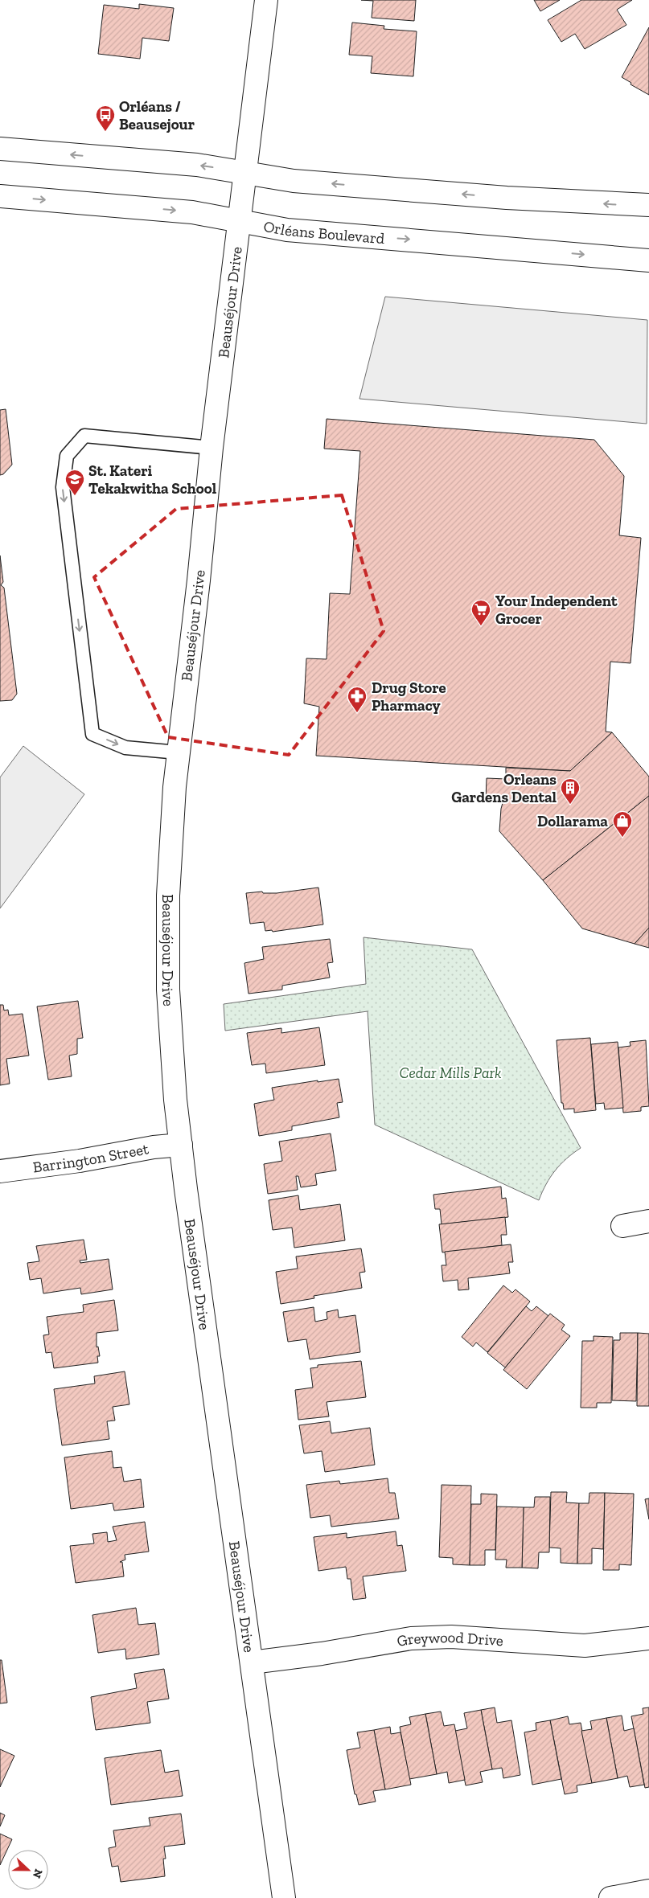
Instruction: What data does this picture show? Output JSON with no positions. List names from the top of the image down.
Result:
{
  "streets": {
    "street": [
      "Orléans Boulevard",
      "Beauséjour Drive",
      "Barrington Street",
      "Greywood Drive"
    ]
  },
  "crossings": [
    ["Orléans Boulevard", "Beauséjour Drive"],
    ["Beauséjour Drive", "Barrington Street"],
    ["Beauséjour Drive", "Greywood Drive"]
  ],
  "parks": ["Cedar Mills Park"],
  "places": {
    "bus stop": ["Orléans / Beausejour"],
    "school or university": ["St. Kateri Tekakwitha School"],
    "supermarket": ["Your Independent Grocer"],
    "pharmacy": ["Drug Store Pharmacy"],
    "building": ["Orleans Gardens Dental"],
    "shop": ["Dollarama"]
  },
  "north": "right"
}
